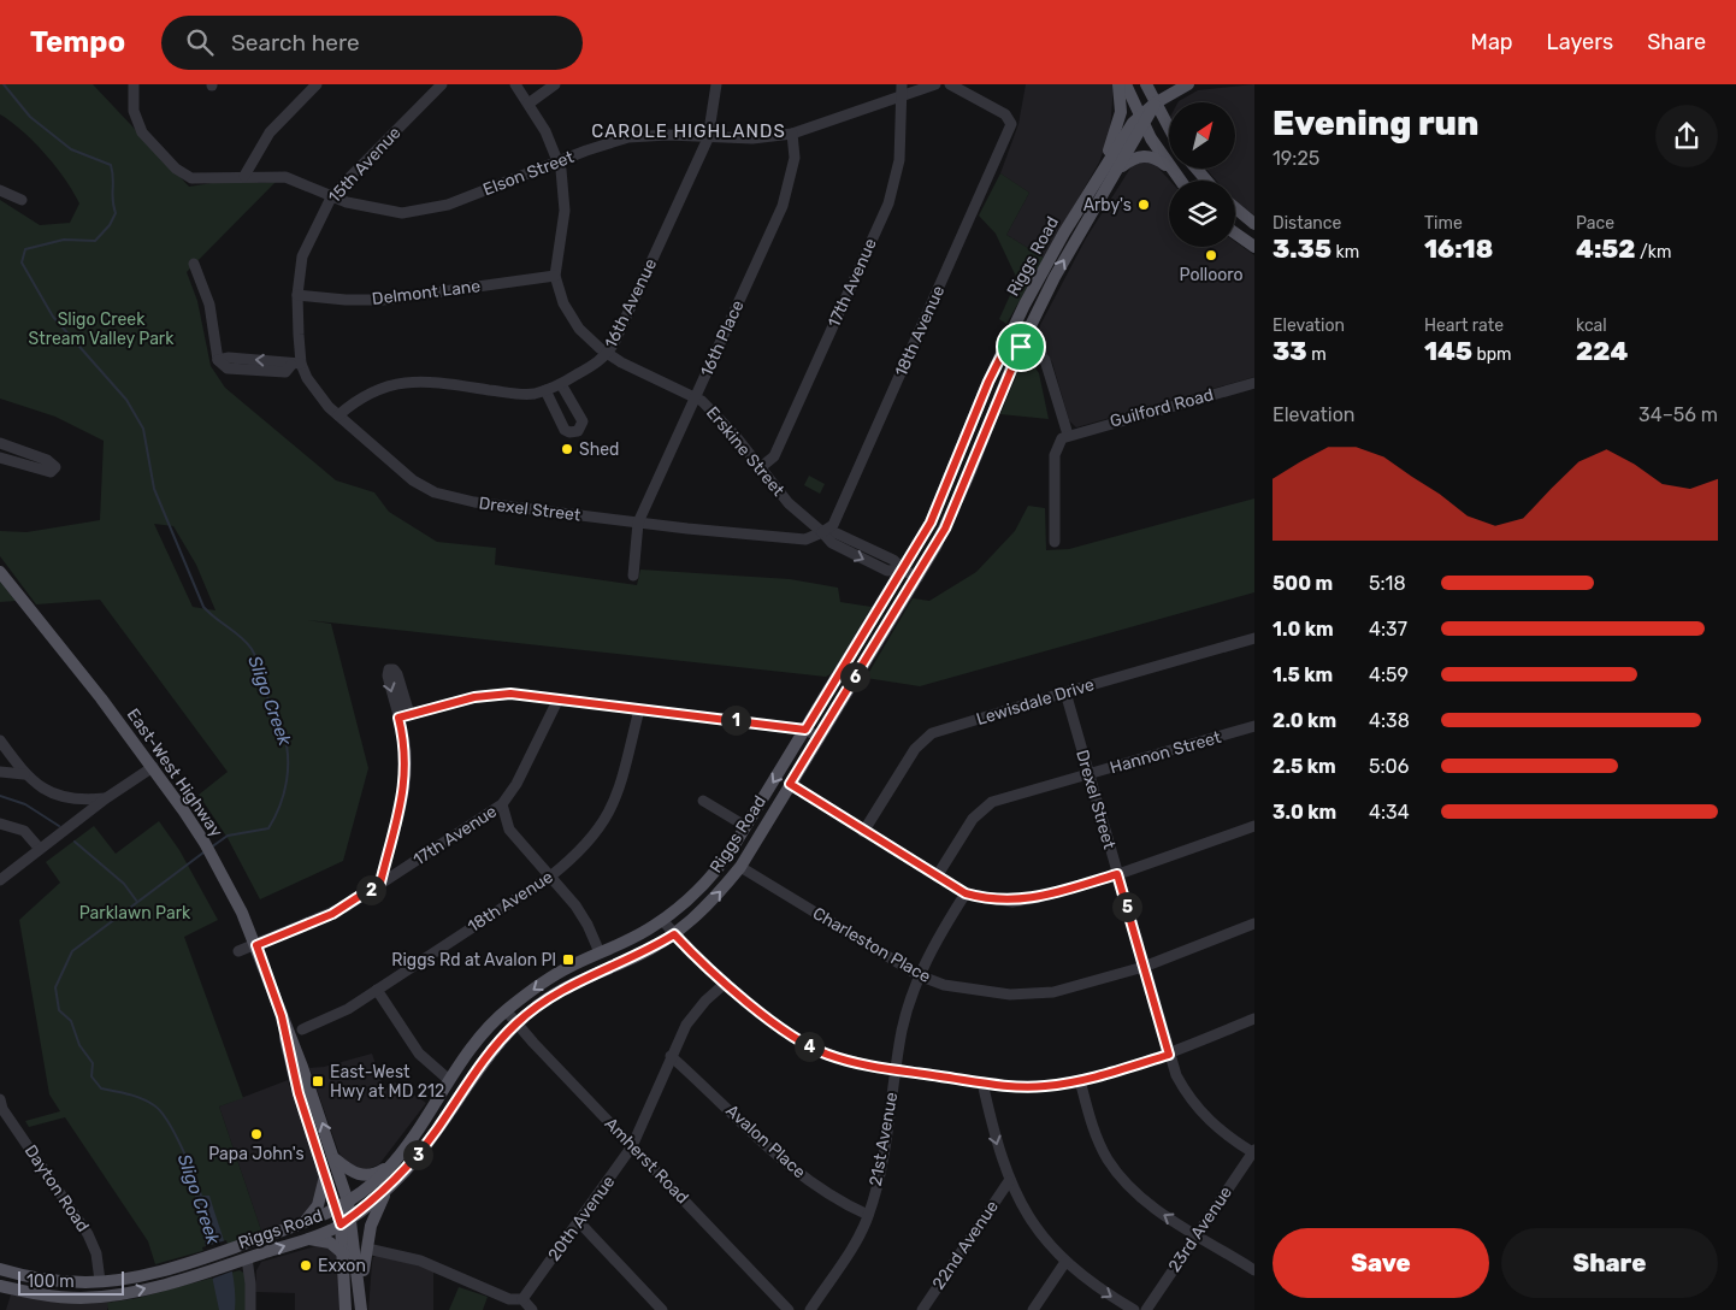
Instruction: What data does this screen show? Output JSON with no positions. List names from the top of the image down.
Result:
{
  "streets": {
    "main road": ["Riggs Road", "East-West Highway"],
    "street": [
      "15th Avenue",
      "Elson Street",
      "17th Avenue",
      "Delmont Lane",
      "16th Avenue",
      "18th Avenue",
      "16th Place",
      "Guilford Road",
      "Erskine Street",
      "Drexel Street",
      "Lewisdale Drive",
      "Hannon Street",
      "Charleston Place",
      "21st Avenue",
      "Avalon Place",
      "Amherst Road",
      "Dayton Road",
      "20th Avenue",
      "23rd Avenue",
      "22nd Avenue"
    ]
  },
  "crossings": [
    ["15th Avenue", "Elson Street"],
    ["15th Avenue", "Delmont Lane"],
    ["15th Avenue", "Drexel Street"],
    ["Elson Street", "17th Avenue"],
    ["Elson Street", "16th Avenue"],
    ["Elson Street", "16th Place"],
    ["Elson Street", "Erskine Street"],
    ["Riggs Road", "East-West Highway"],
    ["Riggs Road", "Charleston Place"],
    ["Riggs Road", "Amherst Road"],
    ["Riggs Road", "Dayton Road"],
    ["17th Avenue", "Erskine Street"],
    ["17th Avenue", "East-West Highway"],
    ["Delmont Lane", "Erskine Street"],
    ["16th Avenue", "Erskine Street"],
    ["16th Avenue", "Drexel Street"],
    ["18th Avenue", "Erskine Street"],
    ["18th Avenue", "Drexel Street"],
    ["16th Place", "Erskine Street"],
    ["16th Place", "Drexel Street"],
    ["Erskine Street", "Drexel Street"],
    ["Drexel Street", "Lewisdale Drive"],
    ["Drexel Street", "Hannon Street"],
    ["Drexel Street", "Charleston Place"],
    ["Drexel Street", "23rd Avenue"],
    ["Charleston Place", "21st Avenue"],
    ["21st Avenue", "Avalon Place"],
    ["Avalon Place", "20th Avenue"],
    ["Amherst Road", "20th Avenue"]
  ],
  "districts": ["CAROLE HIGHLANDS"],
  "water": ["Sligo Creek"],
  "parks": ["Sligo Creek Stream Valley Park", "Parklawn Park"],
  "places": {
    "other": [
      "Arby's",
      "Pollooro",
      "Shed",
      "Papa John's",
      "Exxon"
    ],
    "transit": ["Riggs Rd at Avalon Pl", "East-West Hwy at MD 212"]
  },
  "scale_bar": "100 m",
  "north": "top right",
  "page": {
    "header": "Tempo",
    "search": "Search here",
    "nav": ["Map", "Layers", "Share"],
    "heading": ["Evening run", "19:25"],
    "stats": [
      ["Distance", "3.35 km"],
      ["Time", "16:18"],
      ["Pace", "4:52 /km"],
      ["Elevation", "33 m"],
      ["Heart rate", "145 bpm"],
      ["kcal", "224"]
    ],
    "chart": ["Elevation", "34–56 m"],
    "list": [
      {
        "name": "500 m",
        "note": "5:18"
      },
      {
        "name": "1.0 km",
        "note": "4:37"
      },
      {
        "name": "1.5 km",
        "note": "4:59"
      },
      {
        "name": "2.0 km",
        "note": "4:38"
      },
      {
        "name": "2.5 km",
        "note": "5:06"
      },
      {
        "name": "3.0 km",
        "note": "4:34"
      }
    ],
    "pins": [
      "6",
      "1",
      "2",
      "5",
      "4",
      "3"
    ],
    "buttons": ["Save", "Share"],
    "scale": "100 m"
  }
}
